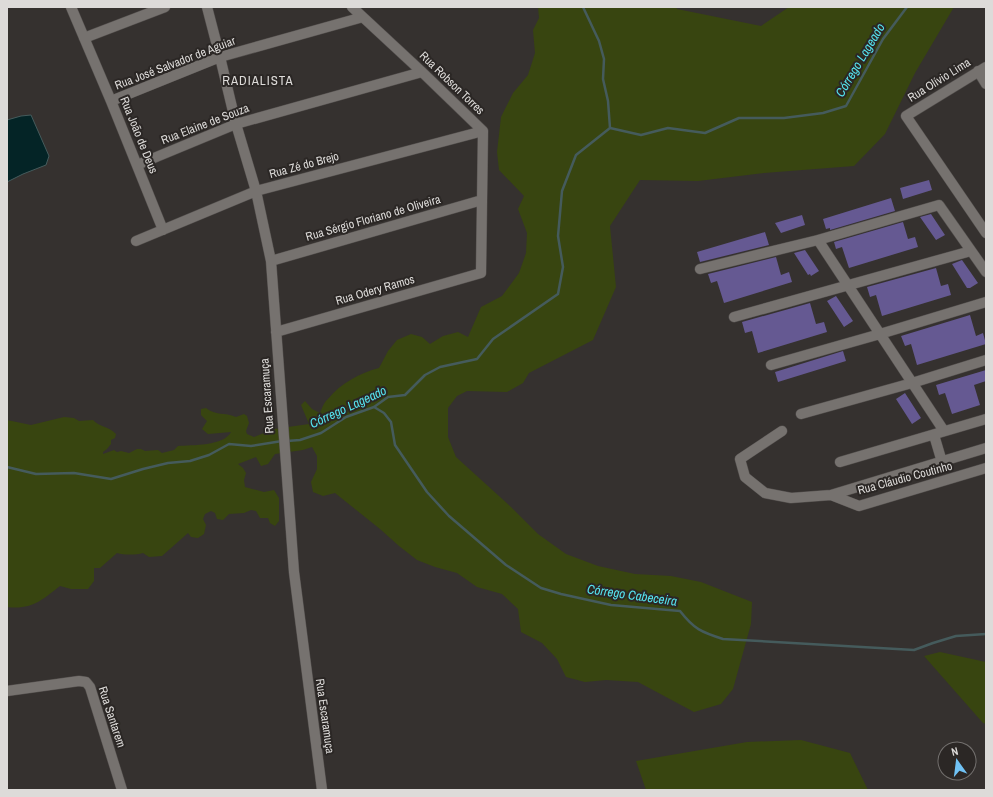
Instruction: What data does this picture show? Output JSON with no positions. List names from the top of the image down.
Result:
{
  "streets": {
    "street": [
      "Rua José Salvador de Aguiar",
      "Rua Olívio Lima",
      "Rua Robson Torres",
      "Rua Elaine de Souza",
      "Rua João de Deus",
      "Rua Zé do Brejo",
      "Rua Sérgio Floriano de Oliveira",
      "Rua Odery Ramos",
      "Rua Escaramuça",
      "Rua Cláudio Coutinho",
      "Rua Santarem"
    ]
  },
  "crossings": [
    ["Rua José Salvador de Aguiar", "Rua Robson Torres"],
    ["Rua José Salvador de Aguiar", "Rua João de Deus"],
    ["Rua José Salvador de Aguiar", "Rua Escaramuça"],
    ["Rua Robson Torres", "Rua Elaine de Souza"],
    ["Rua Robson Torres", "Rua Zé do Brejo"],
    ["Rua Robson Torres", "Rua Sérgio Floriano de Oliveira"],
    ["Rua Robson Torres", "Rua Odery Ramos"],
    ["Rua Elaine de Souza", "Rua João de Deus"],
    ["Rua Elaine de Souza", "Rua Escaramuça"],
    ["Rua João de Deus", "Rua Zé do Brejo"],
    ["Rua Zé do Brejo", "Rua Escaramuça"],
    ["Rua Sérgio Floriano de Oliveira", "Rua Escaramuça"],
    ["Rua Odery Ramos", "Rua Escaramuça"]
  ],
  "districts": ["RADIALISTA"],
  "water": ["Córrego Lageado", "Córrego Cabeceira"],
  "north": "top"
}
